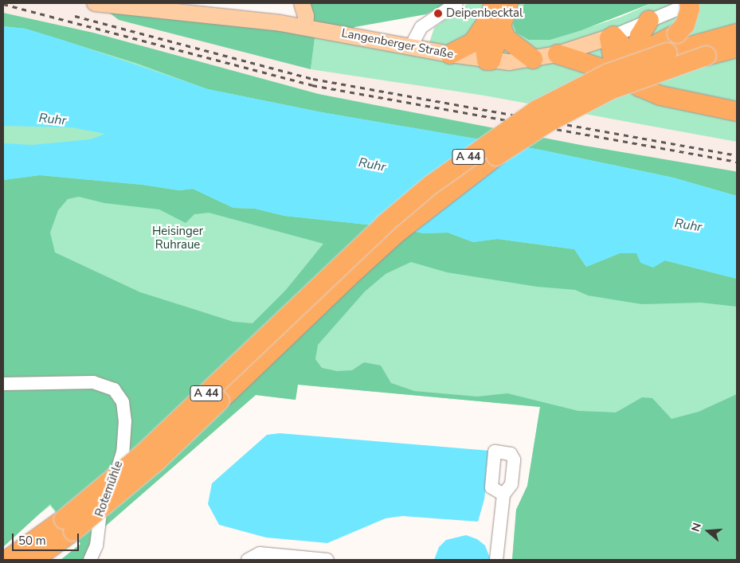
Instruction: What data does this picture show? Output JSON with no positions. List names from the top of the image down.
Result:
{
  "streets": {
    "highway": ["A 44"],
    "main road": ["Langenberger Straße"],
    "street": ["Rotemühle"]
  },
  "water": ["Ruhr"],
  "parks": ["Heisinger Ruhraue"],
  "places": ["Deipenbecktal"],
  "scale_bar": "50 m",
  "north": "left"
}
